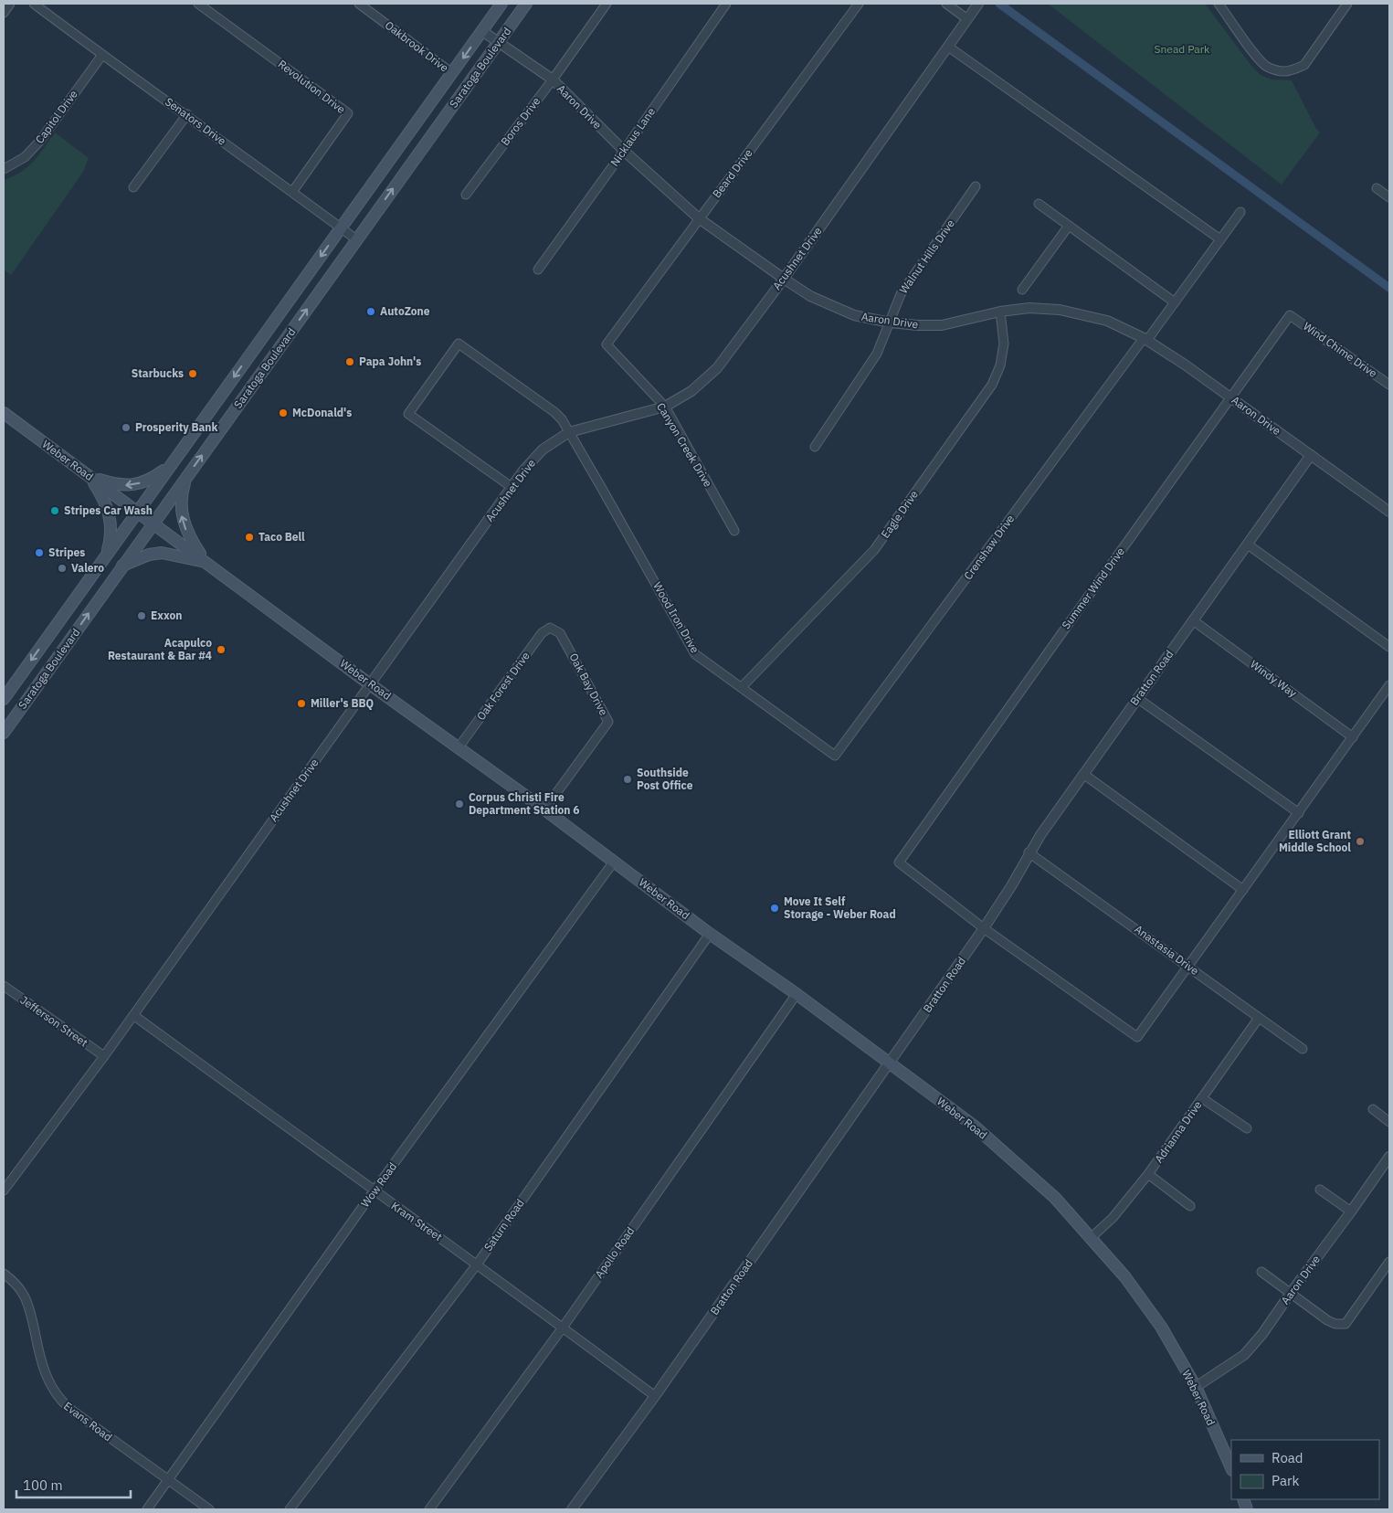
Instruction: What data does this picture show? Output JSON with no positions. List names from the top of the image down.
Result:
{
  "streets": {
    "main road": ["Saratoga Boulevard", "Weber Road"],
    "street": [
      "Oakbrook Drive",
      "Revolution Drive",
      "Aaron Drive",
      "Capitol Drive",
      "Senators Drive",
      "Boros Drive",
      "Nicklaus Lane",
      "Beard Drive",
      "Walnut Hills Drive",
      "Acushnet Drive",
      "Wind Chime Drive",
      "Canyon Creek Drive",
      "Eagle Drive",
      "Crenshaw Drive",
      "Summer Wind Drive",
      "Wood Iron Drive",
      "Bratton Road",
      "Windy Way",
      "Oak Bay Drive",
      "Oak Forest Drive",
      "Anastasia Drive",
      "Jefferson Street",
      "Adrianna Drive",
      "Wow Road",
      "Kram Street",
      "Saturn Road",
      "Apollo Road",
      "Evans Road"
    ]
  },
  "crossings": [
    ["Oakbrook Drive", "Saratoga Boulevard"],
    ["Saratoga Boulevard", "Aaron Drive"],
    ["Saratoga Boulevard", "Senators Drive"],
    ["Saratoga Boulevard", "Weber Road"],
    ["Revolution Drive", "Senators Drive"],
    ["Aaron Drive", "Boros Drive"],
    ["Aaron Drive", "Nicklaus Lane"],
    ["Aaron Drive", "Beard Drive"],
    ["Aaron Drive", "Walnut Hills Drive"],
    ["Aaron Drive", "Acushnet Drive"],
    ["Aaron Drive", "Weber Road"],
    ["Aaron Drive", "Eagle Drive"],
    ["Aaron Drive", "Crenshaw Drive"],
    ["Aaron Drive", "Summer Wind Drive"],
    ["Aaron Drive", "Bratton Road"],
    ["Capitol Drive", "Senators Drive"],
    ["Beard Drive", "Canyon Creek Drive"],
    ["Acushnet Drive", "Canyon Creek Drive"],
    ["Acushnet Drive", "Weber Road"],
    ["Acushnet Drive", "Wood Iron Drive"],
    ["Acushnet Drive", "Jefferson Street"],
    ["Acushnet Drive", "Kram Street"],
    ["Wind Chime Drive", "Summer Wind Drive"],
    ["Weber Road", "Bratton Road"],
    ["Weber Road", "Oak Bay Drive"],
    ["Weber Road", "Oak Forest Drive"],
    ["Weber Road", "Adrianna Drive"],
    ["Weber Road", "Wow Road"],
    ["Weber Road", "Saturn Road"],
    ["Weber Road", "Apollo Road"],
    ["Eagle Drive", "Wood Iron Drive"],
    ["Crenshaw Drive", "Wood Iron Drive"],
    ["Summer Wind Drive", "Bratton Road"],
    ["Bratton Road", "Windy Way"],
    ["Bratton Road", "Anastasia Drive"],
    ["Bratton Road", "Kram Street"],
    ["Oak Bay Drive", "Oak Forest Drive"],
    ["Anastasia Drive", "Adrianna Drive"],
    ["Wow Road", "Kram Street"],
    ["Wow Road", "Evans Road"],
    ["Kram Street", "Saturn Road"],
    ["Kram Street", "Apollo Road"]
  ],
  "parks": ["Snead Park"],
  "places": [
    "AutoZone",
    "Papa John's",
    "Starbucks",
    "McDonald's",
    "Prosperity Bank",
    "Stripes Car Wash",
    "Taco Bell",
    "Stripes",
    "Valero",
    "Exxon",
    "Acapulco Restaurant & Bar #4",
    "Miller's BBQ",
    "Southside Post Office",
    "Corpus Christi Fire Department Station 6",
    "Elliott Grant Middle School",
    "Move It Self Storage - Weber Road"
  ],
  "legend": ["Road", "Park"],
  "scale_bar": "100 m"
}
